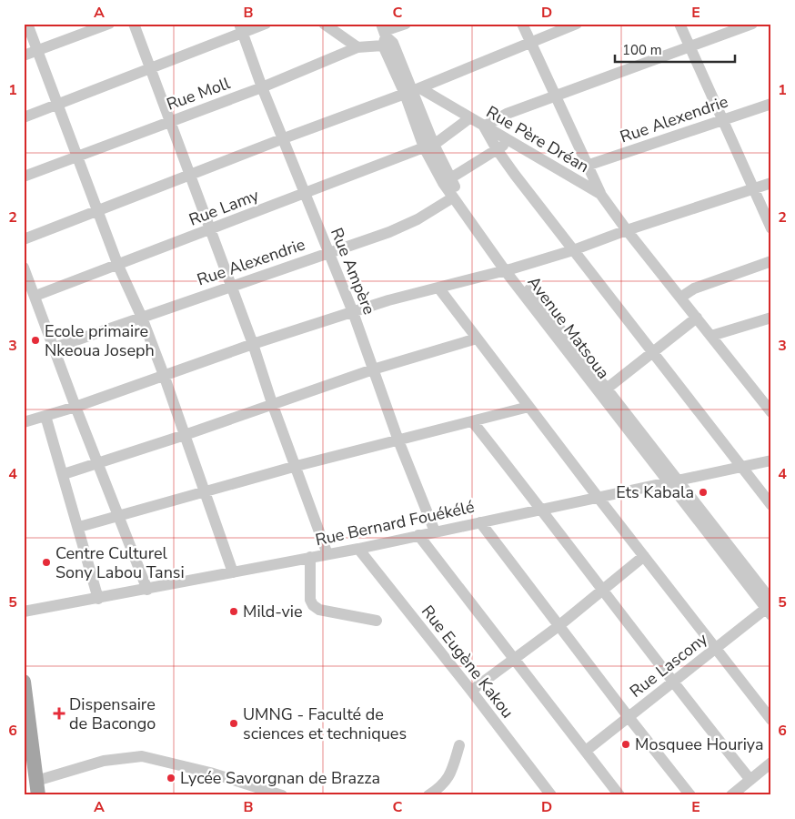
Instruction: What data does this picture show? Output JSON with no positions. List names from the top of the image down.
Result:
{
  "streets": {
    "street": [
      "Rue Moll",
      "Rue Alexendrie",
      "Rue Père Dréan",
      "Rue Lamy",
      "Rue Ampère",
      "Avenue Matsoua",
      "Rue Bernard Fouékélé",
      "Rue Eugène Kakou",
      "Rue Lascony"
    ]
  },
  "crossings": [
    ["Rue Moll", "Rue Ampère"],
    ["Rue Moll", "Avenue Matsoua"],
    ["Rue Alexendrie", "Rue Ampère"],
    ["Rue Alexendrie", "Avenue Matsoua"],
    ["Rue Père Dréan", "Rue Lamy"],
    ["Rue Père Dréan", "Avenue Matsoua"],
    ["Rue Lamy", "Rue Ampère"],
    ["Rue Lamy", "Avenue Matsoua"],
    ["Rue Ampère", "Rue Bernard Fouékélé"],
    ["Avenue Matsoua", "Rue Bernard Fouékélé"],
    ["Avenue Matsoua", "Rue Lascony"],
    ["Rue Bernard Fouékélé", "Rue Eugène Kakou"]
  ],
  "places": {
    "other": [
      "Ecole primaire Nkeoua Joseph",
      "Ets Kabala",
      "Centre Culturel Sony Labou Tansi",
      "Mild-vie",
      "UMNG - Faculté de sciences et techniques",
      "Mosquee Houriya",
      "Lycée Savorgnan de Brazza"
    ],
    "health": ["Dispensaire de Bacongo"]
  },
  "scale_bar": "100 m",
  "grid": {
    "columns": [
      "A",
      "B",
      "C",
      "D",
      "E"
    ],
    "rows": [
      "1",
      "2",
      "3",
      "4",
      "5",
      "6"
    ]
  }
}
